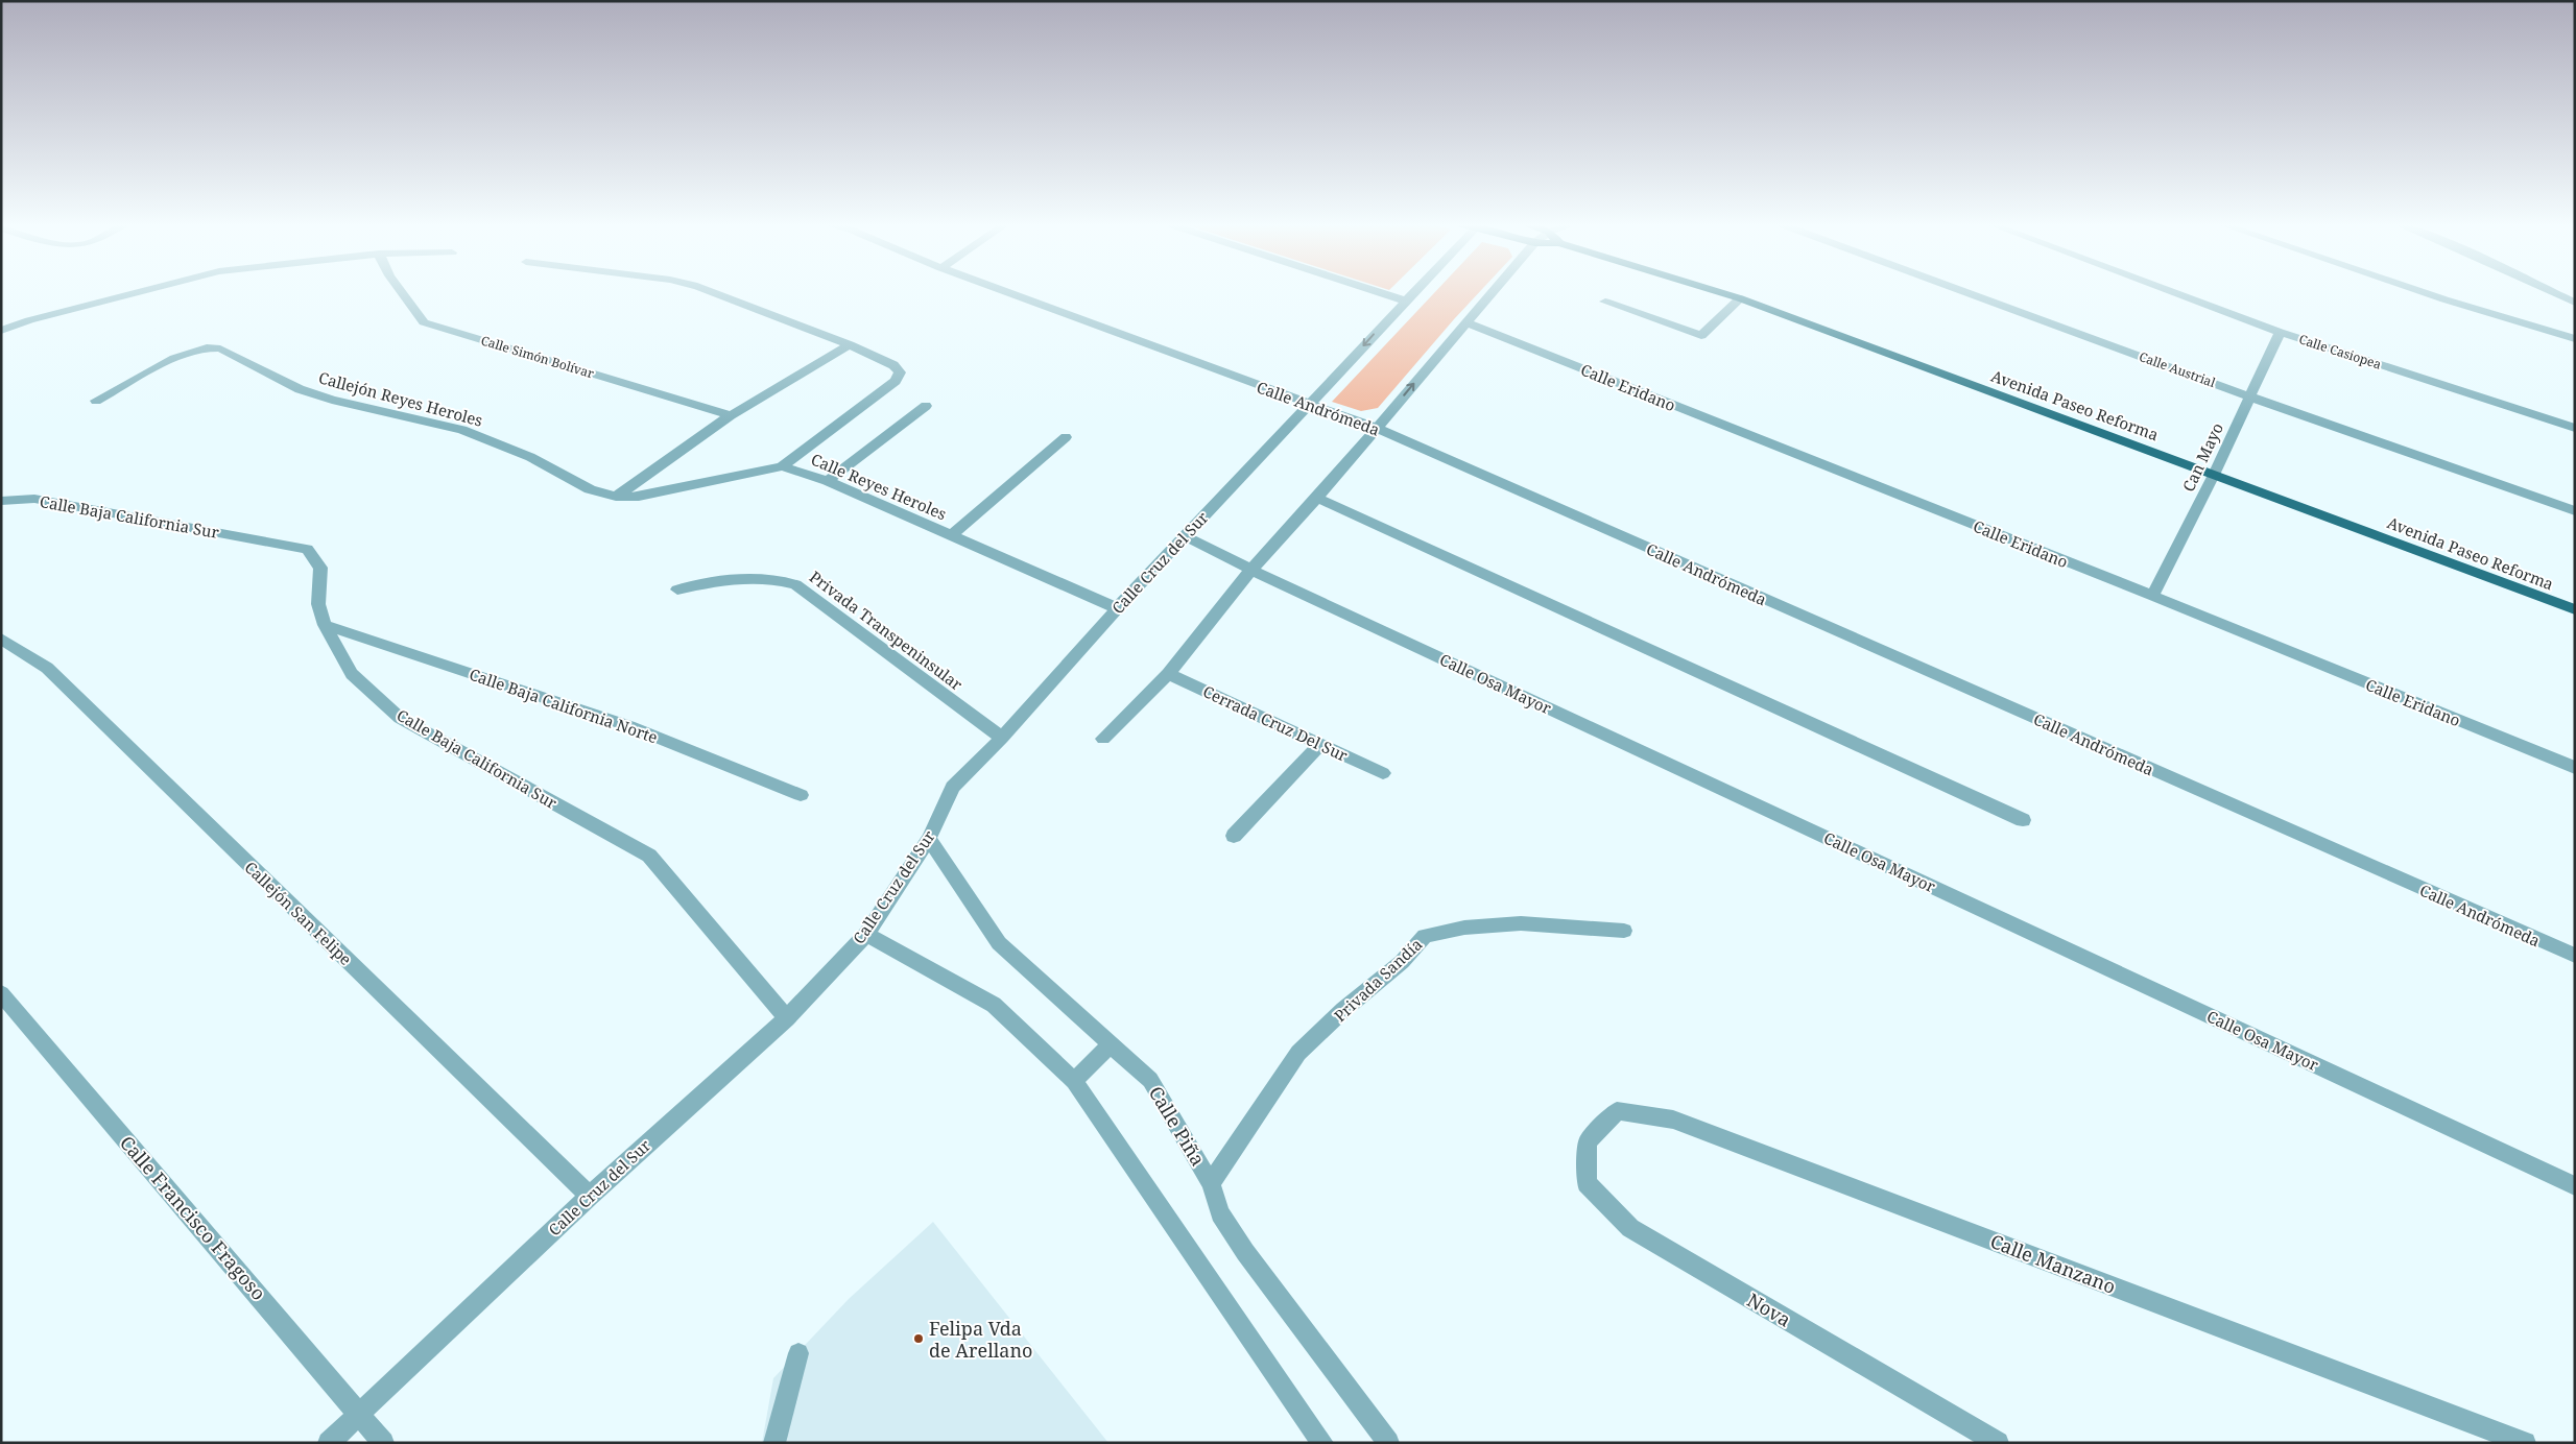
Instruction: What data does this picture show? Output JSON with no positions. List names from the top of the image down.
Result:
{
  "streets": {
    "main road": ["Avenida Paseo Reforma"],
    "street": [
      "Calle Casiopea",
      "Calle Simón Bolívar",
      "Calle Austrial",
      "Calle Eridano",
      "Callejón Reyes Heroles",
      "Calle Andrómeda",
      "Can Mayo",
      "Calle Reyes Heroles",
      "Calle Baja California Sur",
      "Calle Cruz del Sur",
      "Privada Transpeninsular",
      "Calle Osa Mayor",
      "Calle Baja California Norte",
      "Cerrada Cruz Del Sur",
      "Callejón San Felipe",
      "Privada Sandía",
      "Calle Piña",
      "Calle Francisco Fragoso",
      "Calle Manzano",
      "Nova"
    ]
  },
  "crossings": [
    ["Calle Casiopea", "Can Mayo"],
    ["Calle Austrial", "Can Mayo"],
    ["Calle Eridano", "Can Mayo"],
    ["Callejón Reyes Heroles", "Calle Reyes Heroles"],
    ["Avenida Paseo Reforma", "Can Mayo"],
    ["Calle Andrómeda", "Calle Cruz del Sur"],
    ["Calle Reyes Heroles", "Calle Cruz del Sur"],
    ["Calle Baja California Sur", "Calle Cruz del Sur"],
    ["Calle Baja California Sur", "Calle Baja California Norte"],
    ["Calle Cruz del Sur", "Privada Transpeninsular"],
    ["Calle Cruz del Sur", "Calle Osa Mayor"],
    ["Calle Cruz del Sur", "Callejón San Felipe"],
    ["Calle Cruz del Sur", "Calle Piña"],
    ["Calle Cruz del Sur", "Calle Francisco Fragoso"],
    ["Privada Sandía", "Calle Piña"],
    ["Calle Manzano", "Nova"]
  ],
  "places": ["Felipa Vda de Arellano"]
}
